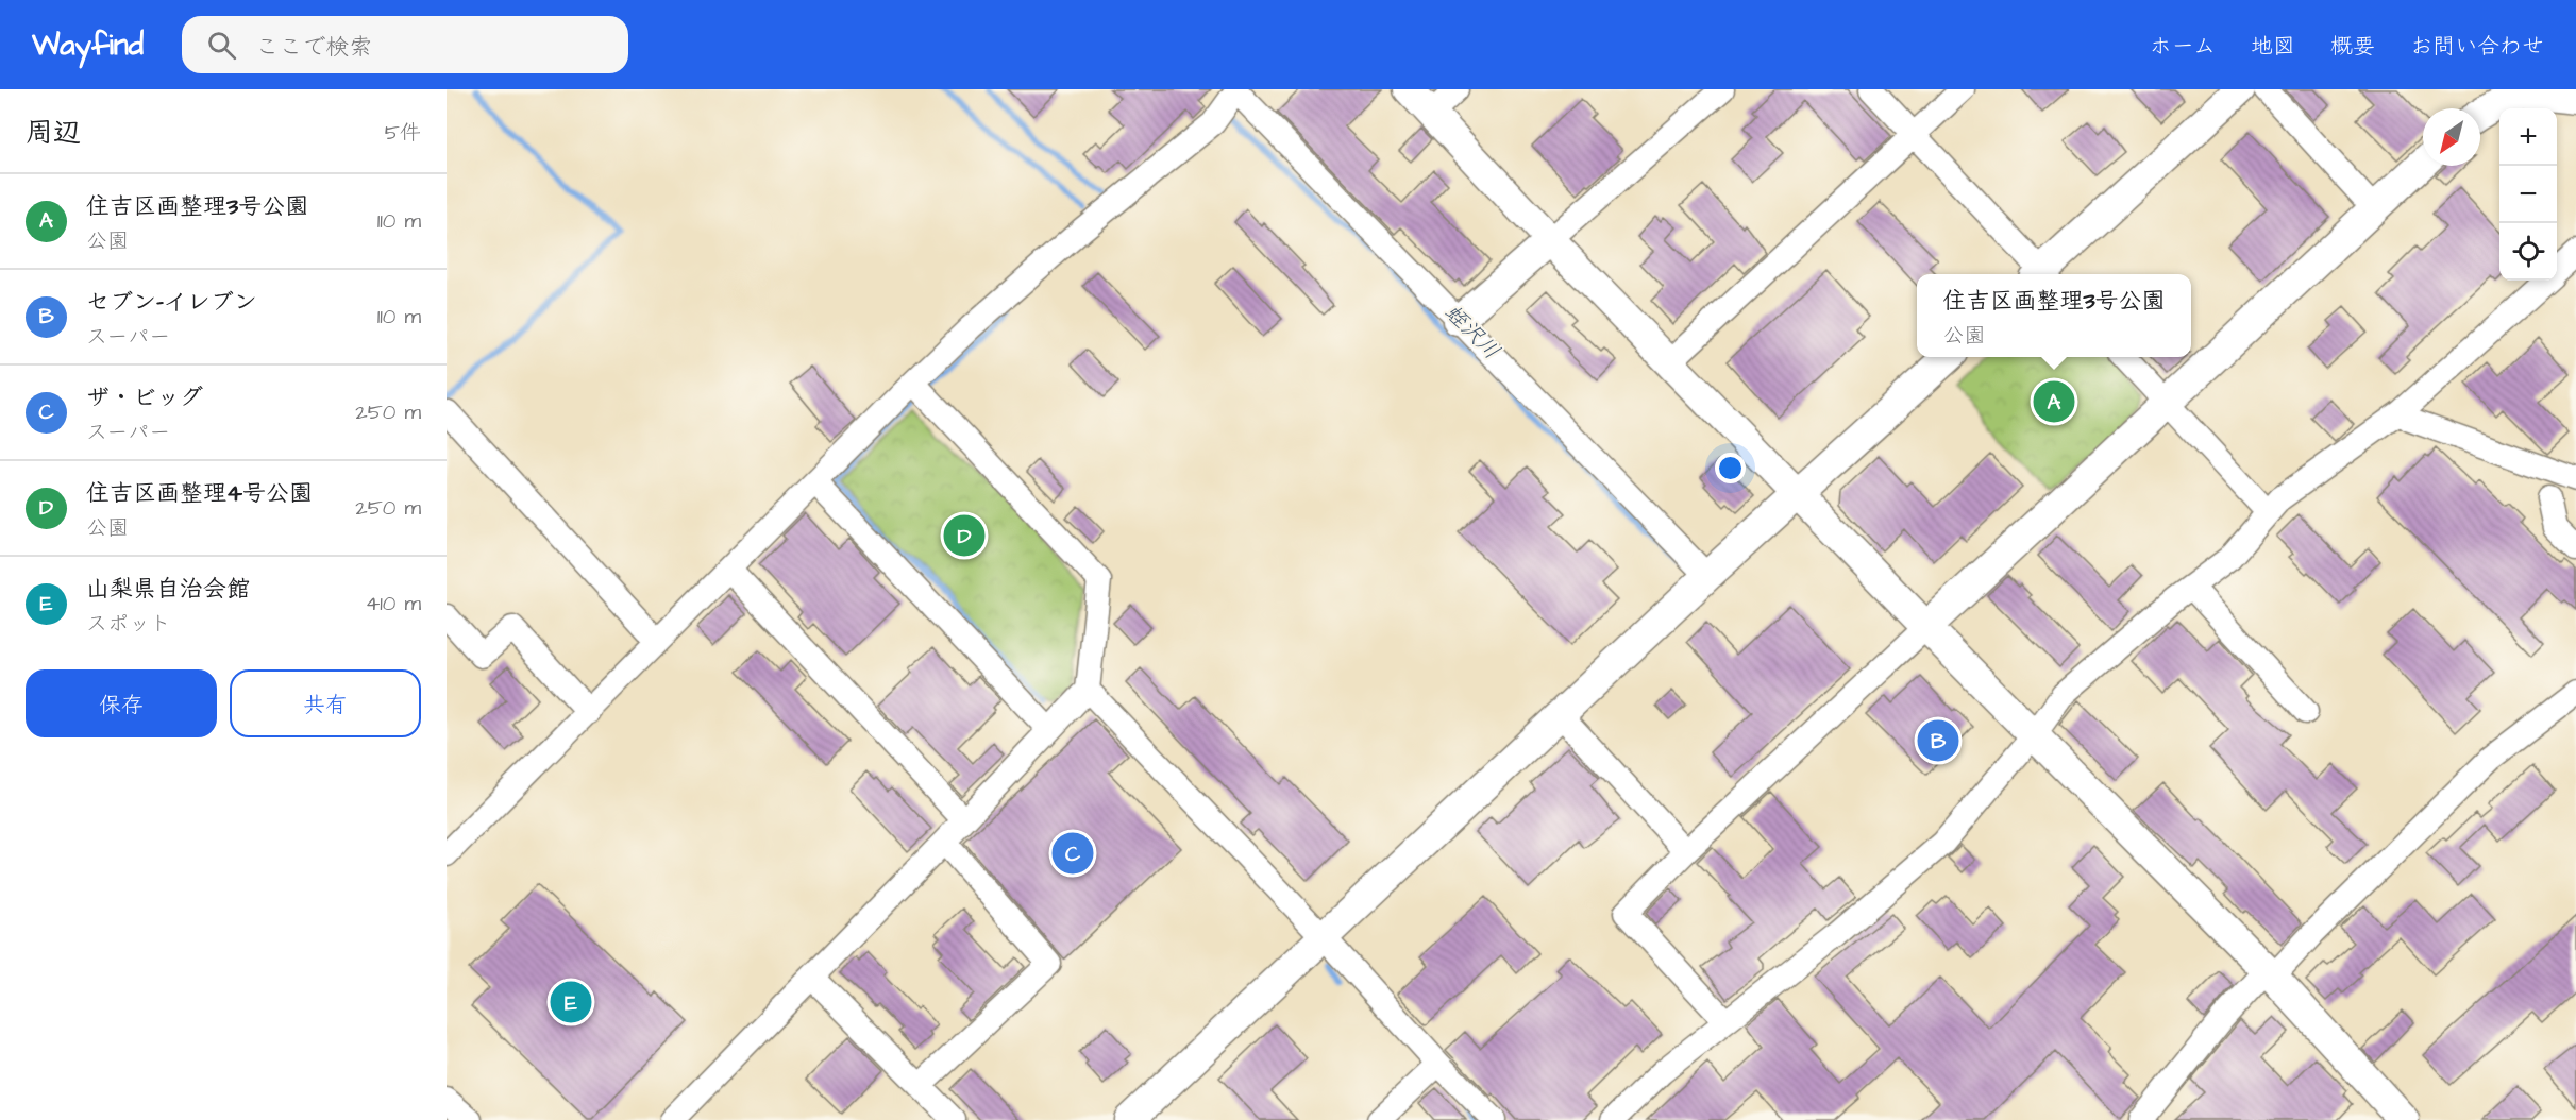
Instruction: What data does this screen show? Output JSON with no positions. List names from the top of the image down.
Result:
{
  "water": ["蛭沢川"],
  "north": "bottom left",
  "page": {
    "header": "Wayfind",
    "search": "ここで検索",
    "nav": [
      "ホーム",
      "地図",
      "概要",
      "お問い合わせ"
    ],
    "heading": ["周辺", "5件"],
    "map_buttons": ["+", "−"],
    "list": [
      {
        "mark": "A",
        "name": "住吉区画整理3号公園",
        "note": "公園",
        "value": "110 m"
      },
      {
        "mark": "B",
        "name": "セブン-イレブン",
        "note": "スーパー",
        "value": "110 m"
      },
      {
        "mark": "C",
        "name": "ザ・ビッグ",
        "note": "スーパー",
        "value": "250 m"
      },
      {
        "mark": "D",
        "name": "住吉区画整理4号公園",
        "note": "公園",
        "value": "250 m"
      },
      {
        "mark": "E",
        "name": "山梨県自治会館",
        "note": "スポット",
        "value": "410 m"
      }
    ],
    "popup": ["住吉区画整理3号公園", "公園"],
    "pins": [
      "A",
      "D",
      "B",
      "C",
      "E"
    ],
    "buttons": ["保存", "共有"]
  }
}
